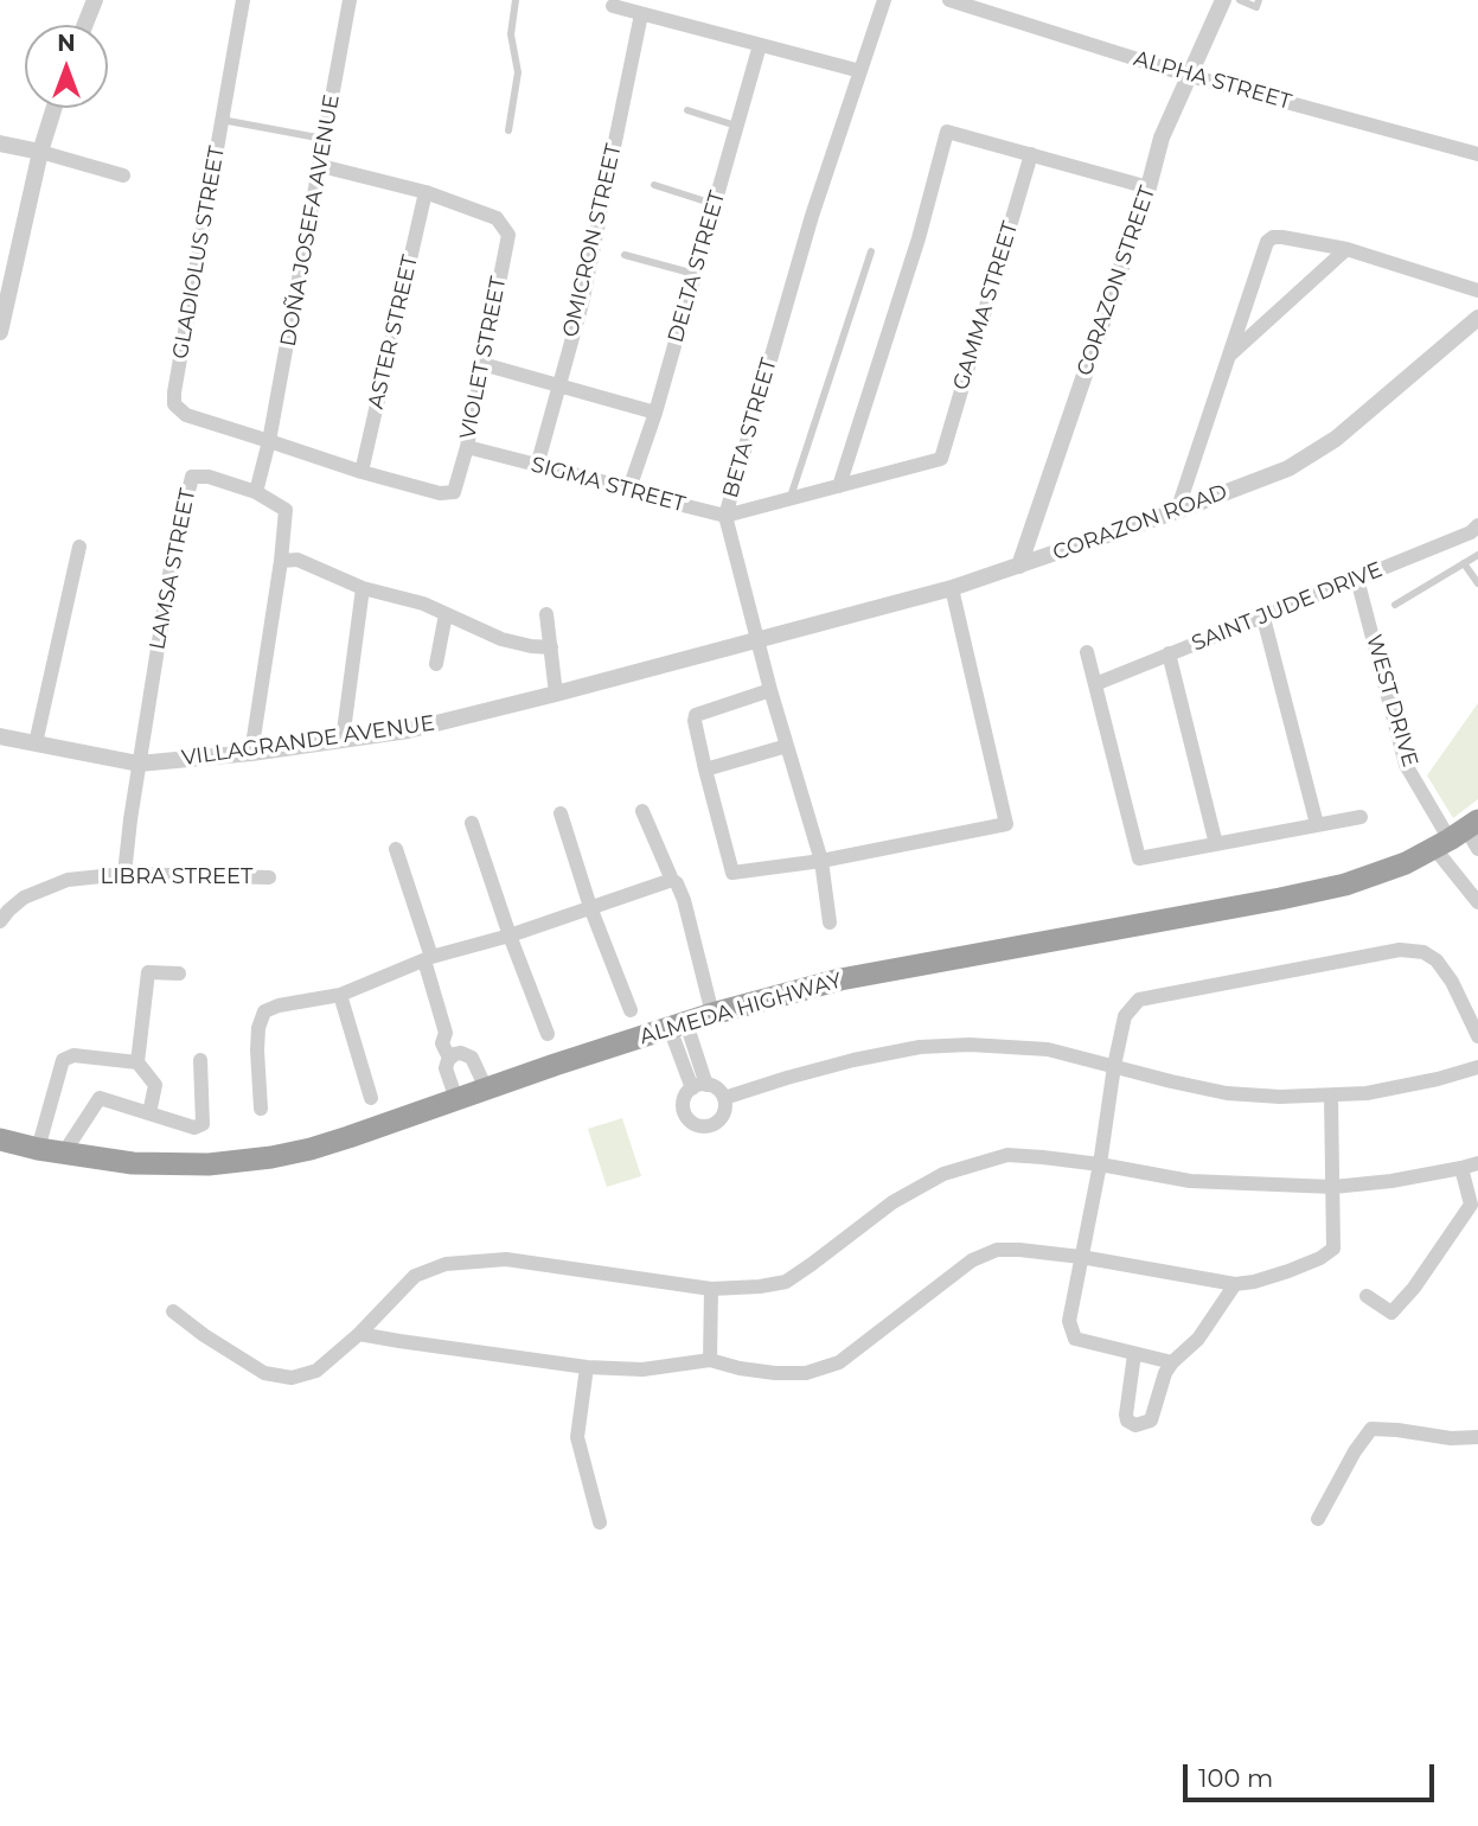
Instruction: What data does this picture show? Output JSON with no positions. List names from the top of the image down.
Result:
{
  "streets": {
    "highway": ["ALMEDA HIGHWAY"],
    "street": [
      "ALPHA STREET",
      "DOÑA JOSEFA AVENUE",
      "OMICRON STREET",
      "GLADIOLUS STREET",
      "DELTA STREET",
      "CORAZON STREET",
      "GAMMA STREET",
      "ASTER STREET",
      "VIOLET STREET",
      "BETA STREET",
      "SIGMA STREET",
      "CORAZON ROAD",
      "LAMSA STREET",
      "SAINT JUDE DRIVE",
      "WEST DRIVE",
      "VILLAGRANDE AVENUE",
      "LIBRA STREET"
    ]
  },
  "crossings": [
    ["ALPHA STREET", "CORAZON STREET"],
    ["DOÑA JOSEFA AVENUE", "GLADIOLUS STREET"],
    ["DOÑA JOSEFA AVENUE", "VIOLET STREET"],
    ["DOÑA JOSEFA AVENUE", "LAMSA STREET"],
    ["OMICRON STREET", "SIGMA STREET"],
    ["GLADIOLUS STREET", "VIOLET STREET"],
    ["DELTA STREET", "SIGMA STREET"],
    ["CORAZON STREET", "CORAZON ROAD"],
    ["GAMMA STREET", "SIGMA STREET"],
    ["ASTER STREET", "VIOLET STREET"],
    ["VIOLET STREET", "SIGMA STREET"],
    ["BETA STREET", "SIGMA STREET"],
    ["BETA STREET", "CORAZON ROAD"],
    ["BETA STREET", "VILLAGRANDE AVENUE"],
    ["CORAZON ROAD", "VILLAGRANDE AVENUE"],
    ["LAMSA STREET", "VILLAGRANDE AVENUE"],
    ["SAINT JUDE DRIVE", "WEST DRIVE"],
    ["WEST DRIVE", "ALMEDA HIGHWAY"]
  ],
  "scale_bar": "100 m",
  "north": "top"
}
